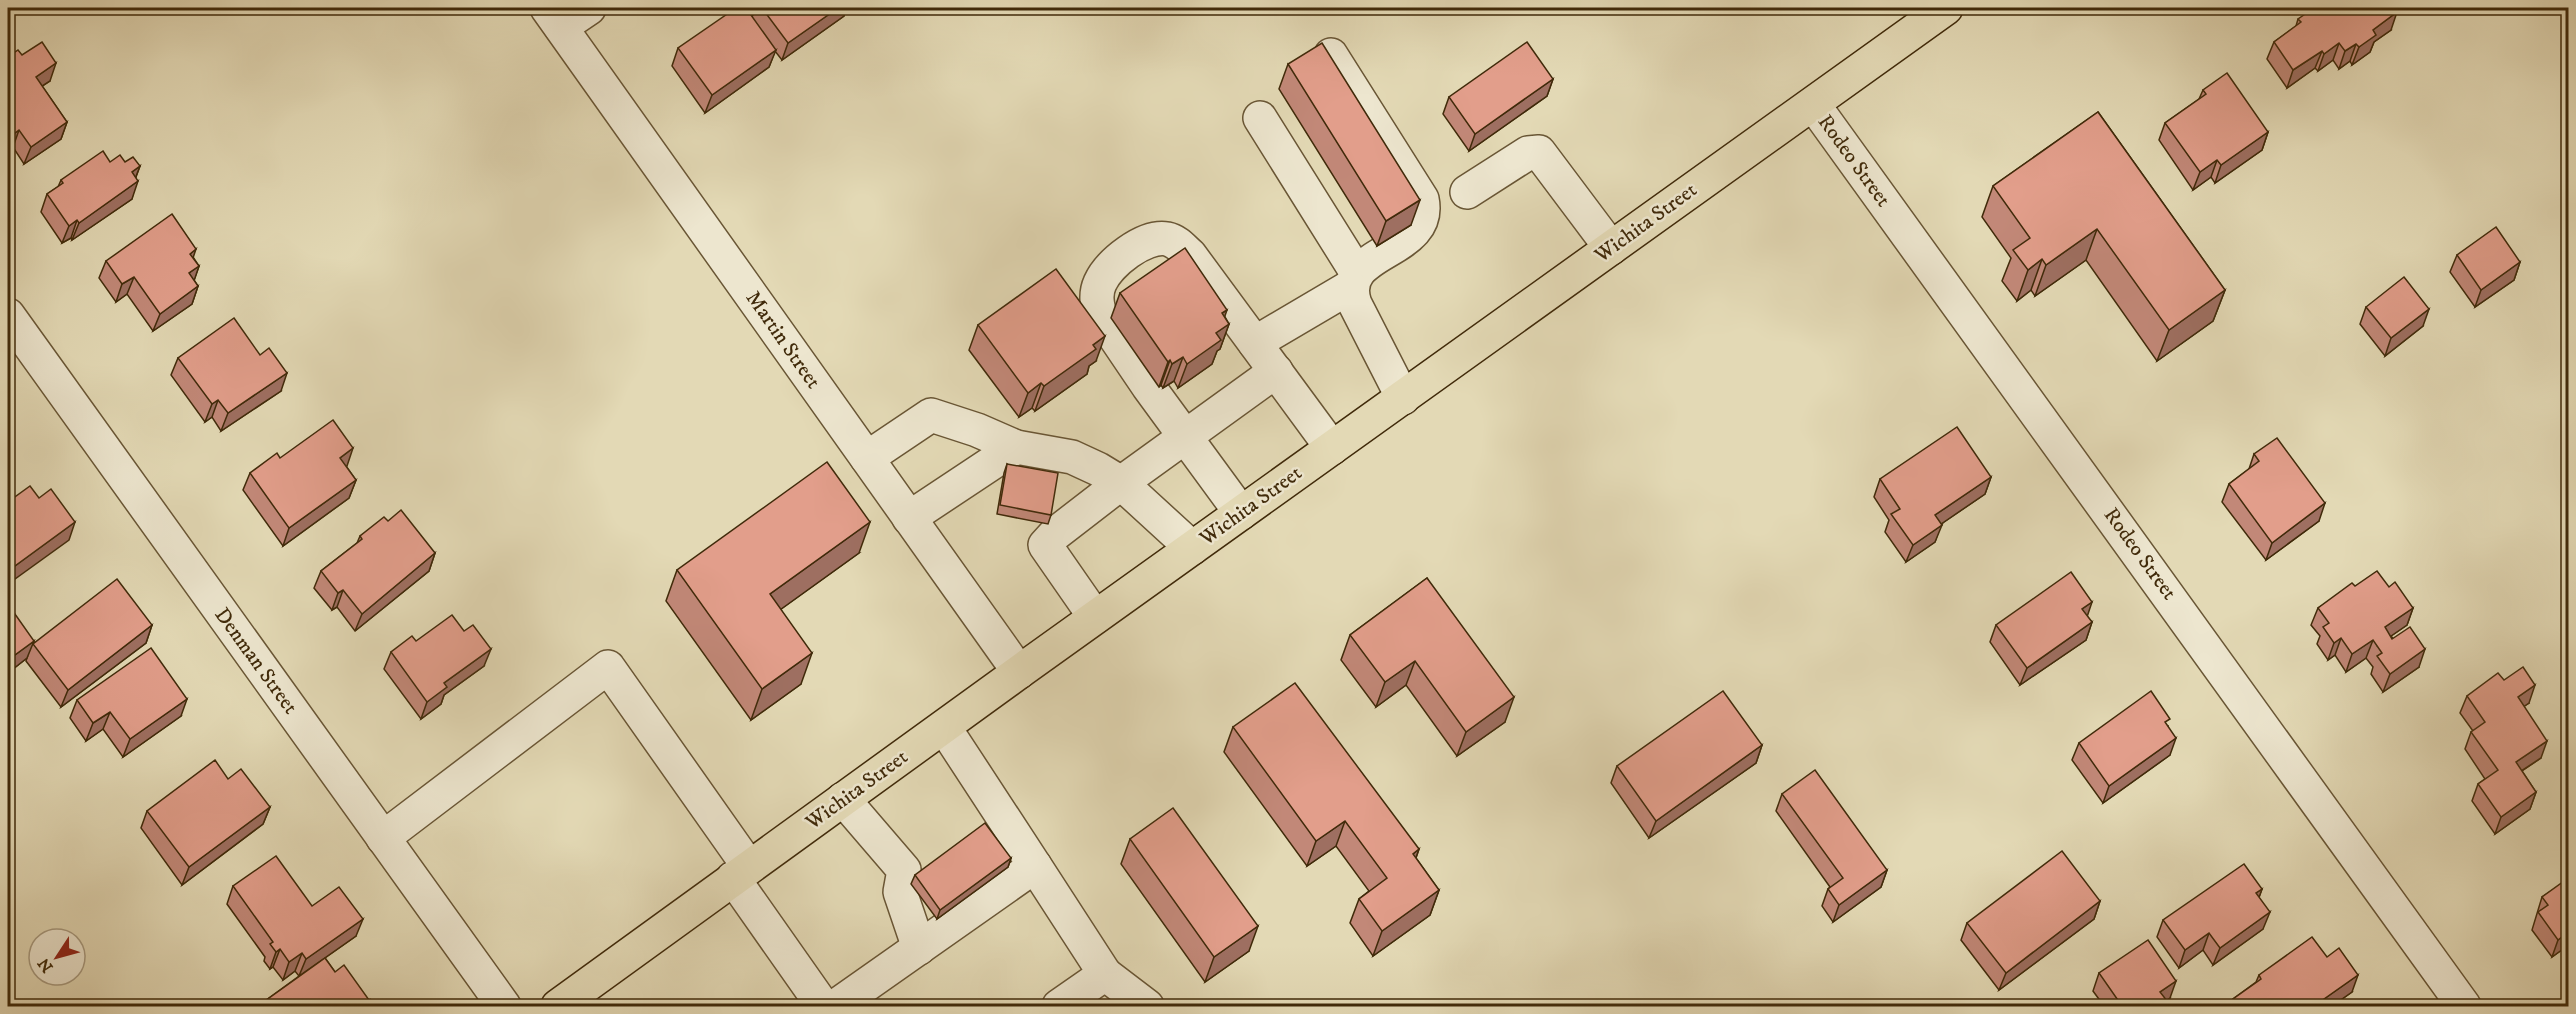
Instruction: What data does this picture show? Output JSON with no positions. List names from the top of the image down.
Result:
{
  "streets": {
    "main road": ["Wichita Street"],
    "street": ["Rodeo Street", "Martin Street", "Denman Street"]
  },
  "crossings": [
    ["Rodeo Street", "Wichita Street"],
    ["Wichita Street", "Martin Street"]
  ],
  "north": "bottom left"
}
